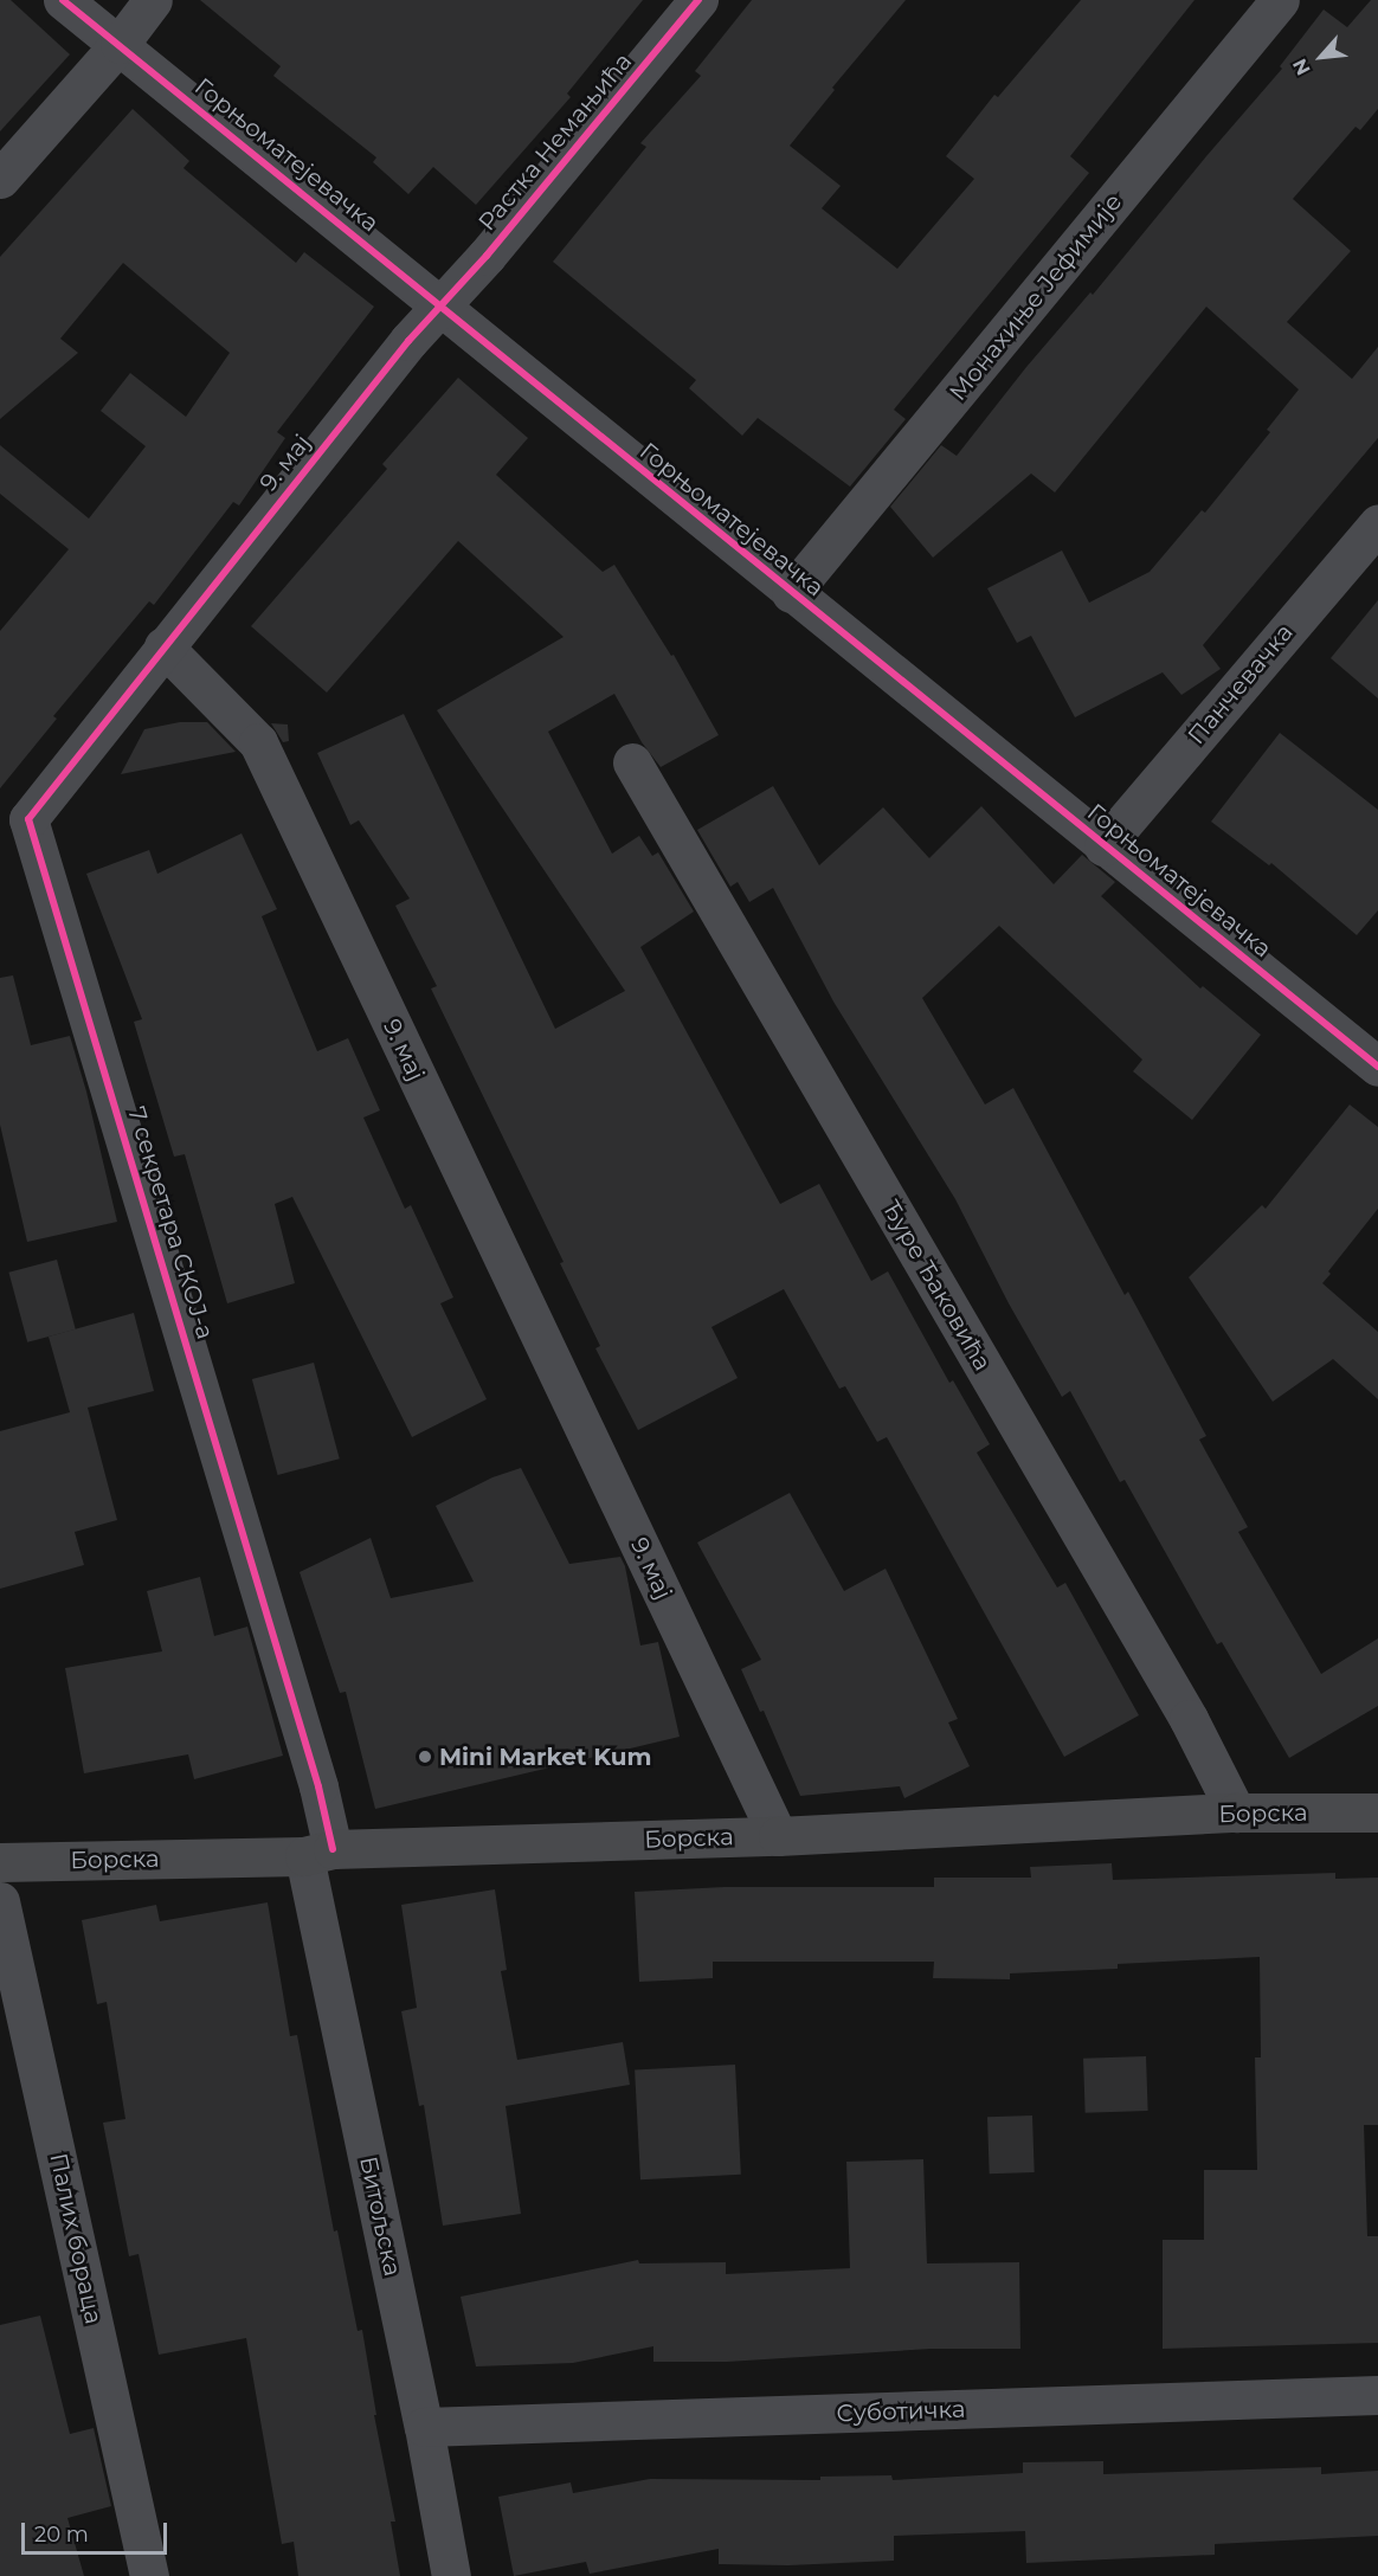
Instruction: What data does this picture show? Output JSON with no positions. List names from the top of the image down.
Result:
{
  "streets": {
    "street": [
      "Растка Немањића",
      "Горњоматејевачка",
      "Монахиње Јефимије",
      "9. мај",
      "Панчевачка",
      "7 секретара СКОЈ-а",
      "Ђуре Ђаковића",
      "Борска",
      "Битољска",
      "Палих бораца",
      "Суботичка"
    ]
  },
  "crossings": [
    ["Растка Немањића", "Горњоматејевачка"],
    ["Растка Немањића", "9. мај"],
    ["Горњоматејевачка", "Монахиње Јефимије"],
    ["Горњоматејевачка", "9. мај"],
    ["Горњоматејевачка", "Панчевачка"],
    ["9. мај", "7 секретара СКОЈ-а"],
    ["9. мај", "Борска"],
    ["7 секретара СКОЈ-а", "Борска"],
    ["7 секретара СКОЈ-а", "Битољска"],
    ["Ђуре Ђаковића", "Борска"],
    ["Борска", "Битољска"],
    ["Битољска", "Суботичка"]
  ],
  "places": ["Mini Market Kum"],
  "scale_bar": "20 m",
  "north": "bottom left"
}
